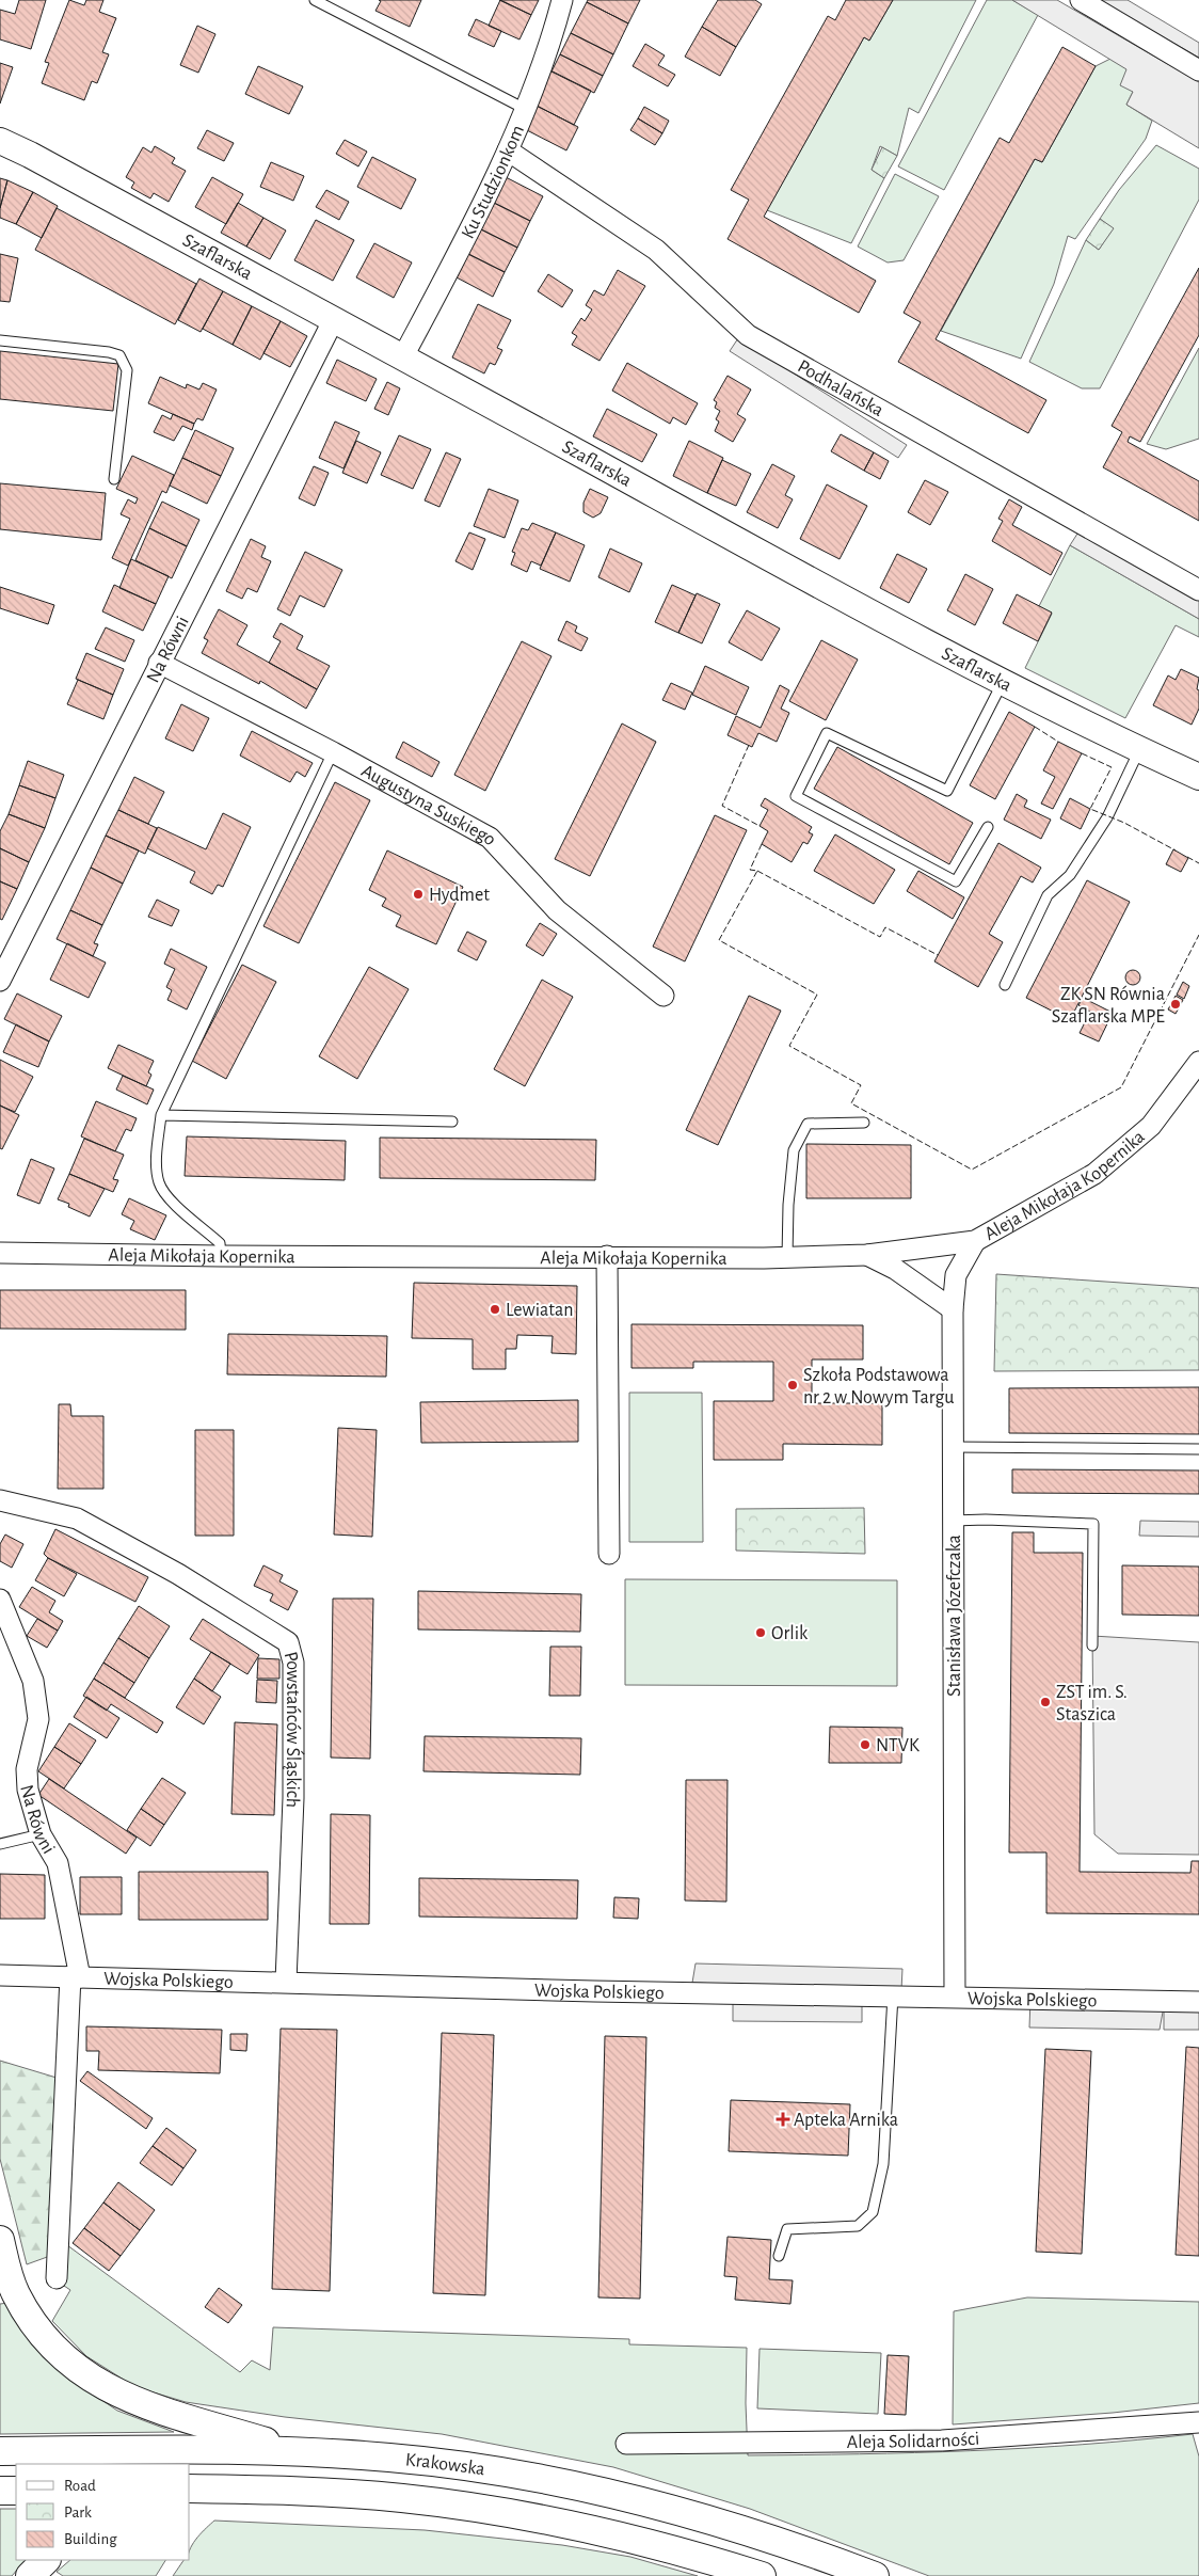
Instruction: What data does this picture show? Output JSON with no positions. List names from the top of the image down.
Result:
{
  "streets": {
    "main road": ["Krakowska"],
    "street": [
      "Ku Studzionkom",
      "Szaflarska",
      "Podhalańska",
      "Na Równi",
      "Augustyna Suskiego",
      "Aleja Mikołaja Kopernika",
      "Stanisława Józefczaka",
      "Powstańców Śląskich",
      "Wojska Polskiego",
      "Aleja Solidarności"
    ]
  },
  "crossings": [
    ["Ku Studzionkom", "Szaflarska"],
    ["Ku Studzionkom", "Podhalańska"],
    ["Szaflarska", "Na Równi"],
    ["Na Równi", "Augustyna Suskiego"],
    ["Na Równi", "Wojska Polskiego"],
    ["Aleja Mikołaja Kopernika", "Stanisława Józefczaka"],
    ["Stanisława Józefczaka", "Wojska Polskiego"],
    ["Powstańców Śląskich", "Wojska Polskiego"]
  ],
  "places": {
    "other": [
      "Hydmet",
      "ZK SN Równia Szaflarska MPE",
      "Lewiatan",
      "Szkoła Podstawowa nr 2 w Nowym Targu",
      "Orlik",
      "ZST im. S. Staszica",
      "NTVK"
    ],
    "health": ["Apteka Arnika"]
  },
  "legend": ["Road", "Park", "Building"]
}
